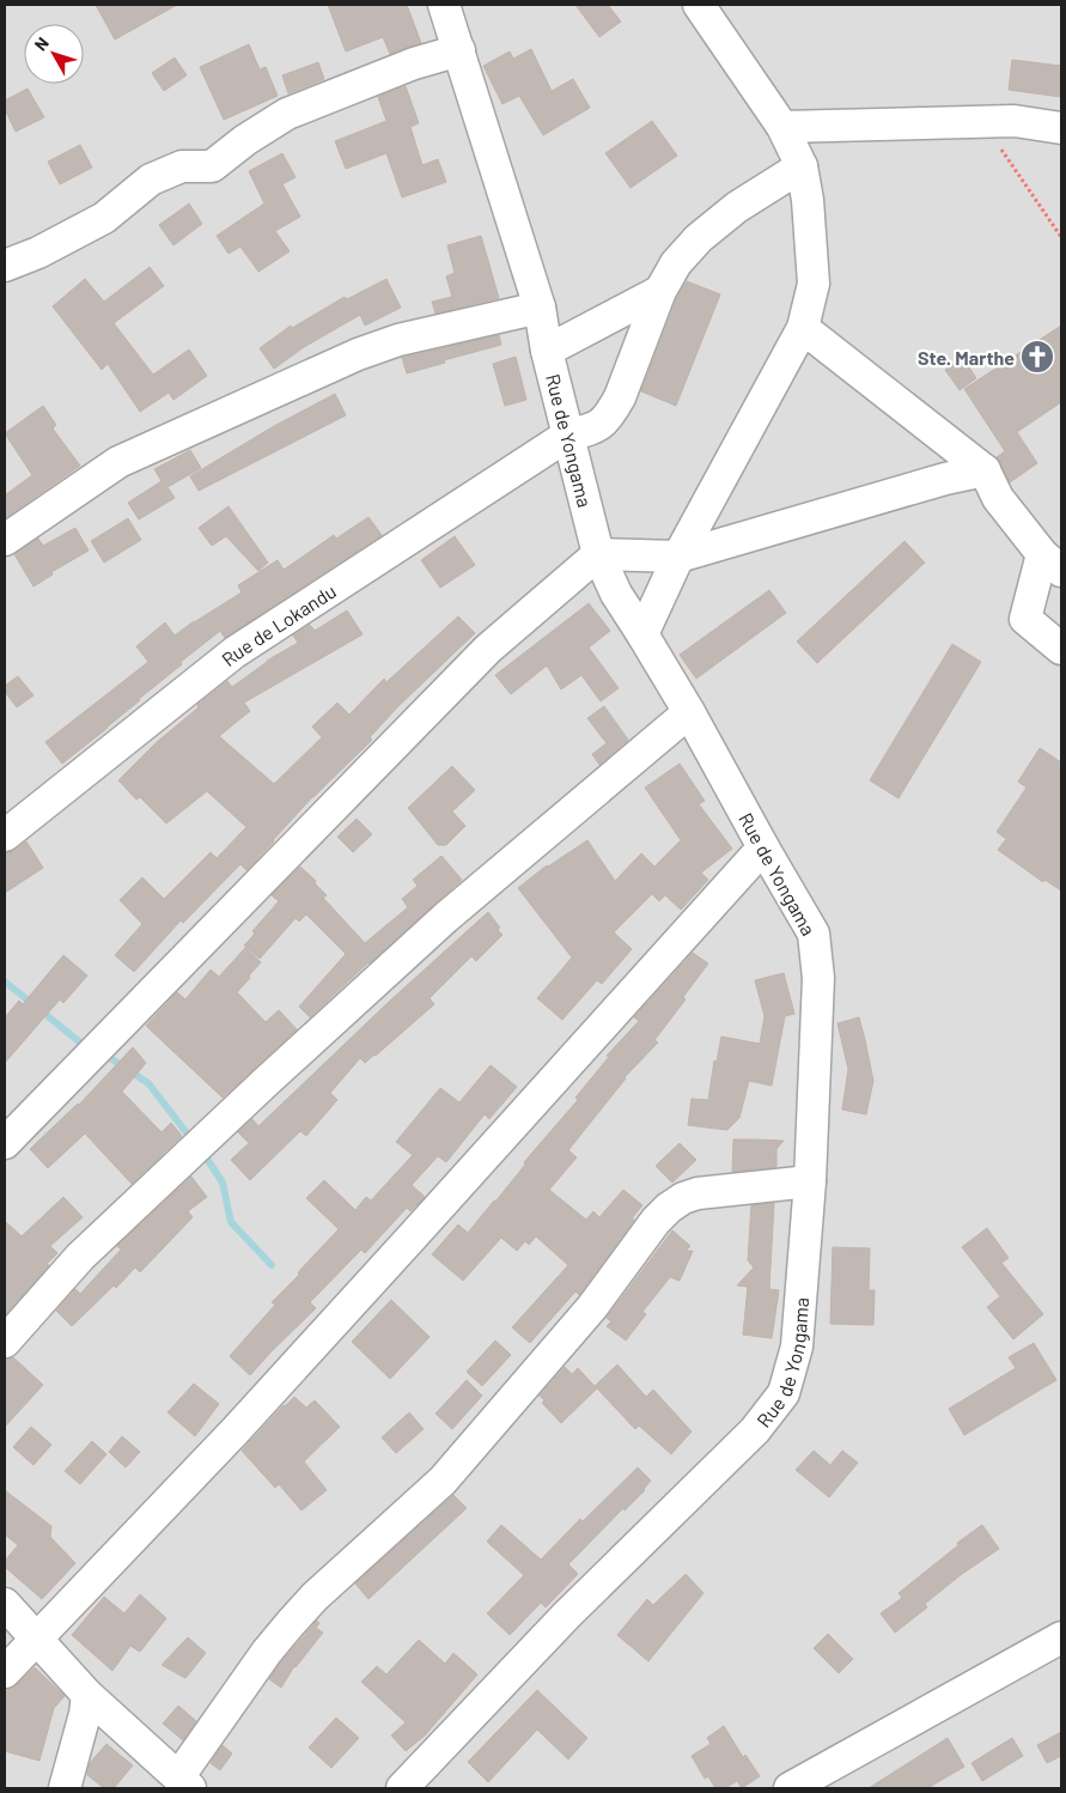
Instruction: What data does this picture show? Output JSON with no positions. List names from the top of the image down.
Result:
{
  "streets": {
    "street": ["Rue de Yongama", "Rue de Lokandu"]
  },
  "crossings": [
    ["Rue de Yongama", "Rue de Lokandu"]
  ],
  "places": {
    "church": ["Ste. Marthe"]
  },
  "north": "top left"
}
